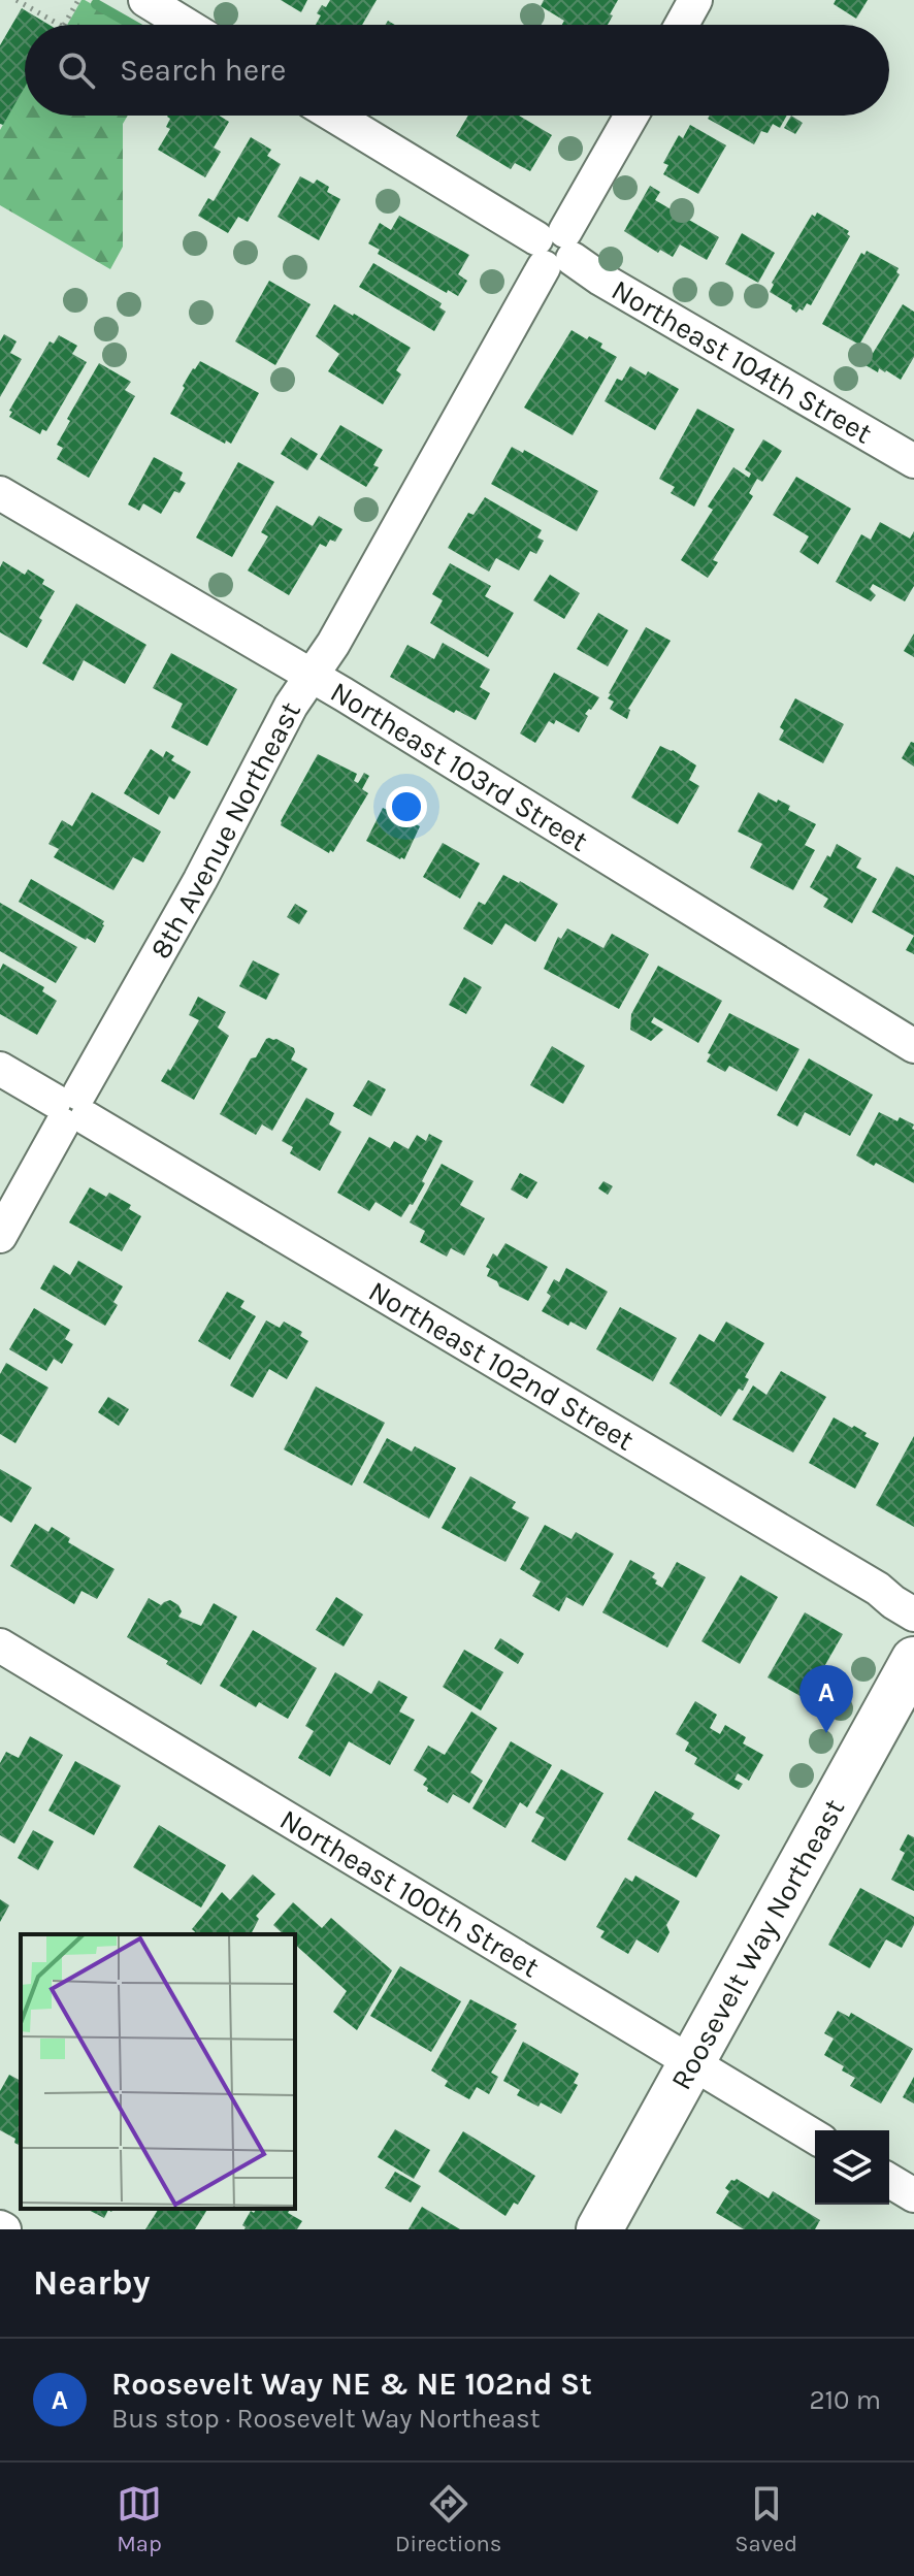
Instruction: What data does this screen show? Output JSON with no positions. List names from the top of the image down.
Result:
{
  "streets": {
    "main road": ["Roosevelt Way Northeast"],
    "street": [
      "Northeast 104th Street",
      "Northeast 103rd Street",
      "8th Avenue Northeast",
      "Northeast 102nd Street",
      "Northeast 100th Street"
    ]
  },
  "crossings": [
    ["Northeast 104th Street", "8th Avenue Northeast"],
    ["Northeast 103rd Street", "8th Avenue Northeast"],
    ["8th Avenue Northeast", "Northeast 102nd Street"],
    ["Northeast 100th Street", "Roosevelt Way Northeast"]
  ],
  "page": {
    "search": "Search here",
    "pins": "A",
    "heading": "Nearby",
    "list": [
      {
        "mark": "A",
        "name": "Roosevelt Way NE & NE 102nd St",
        "note": "Bus stop · Roosevelt Way Northeast",
        "value": "210 m"
      }
    ],
    "nav": ["Map", "Directions", "Saved"]
  }
}
